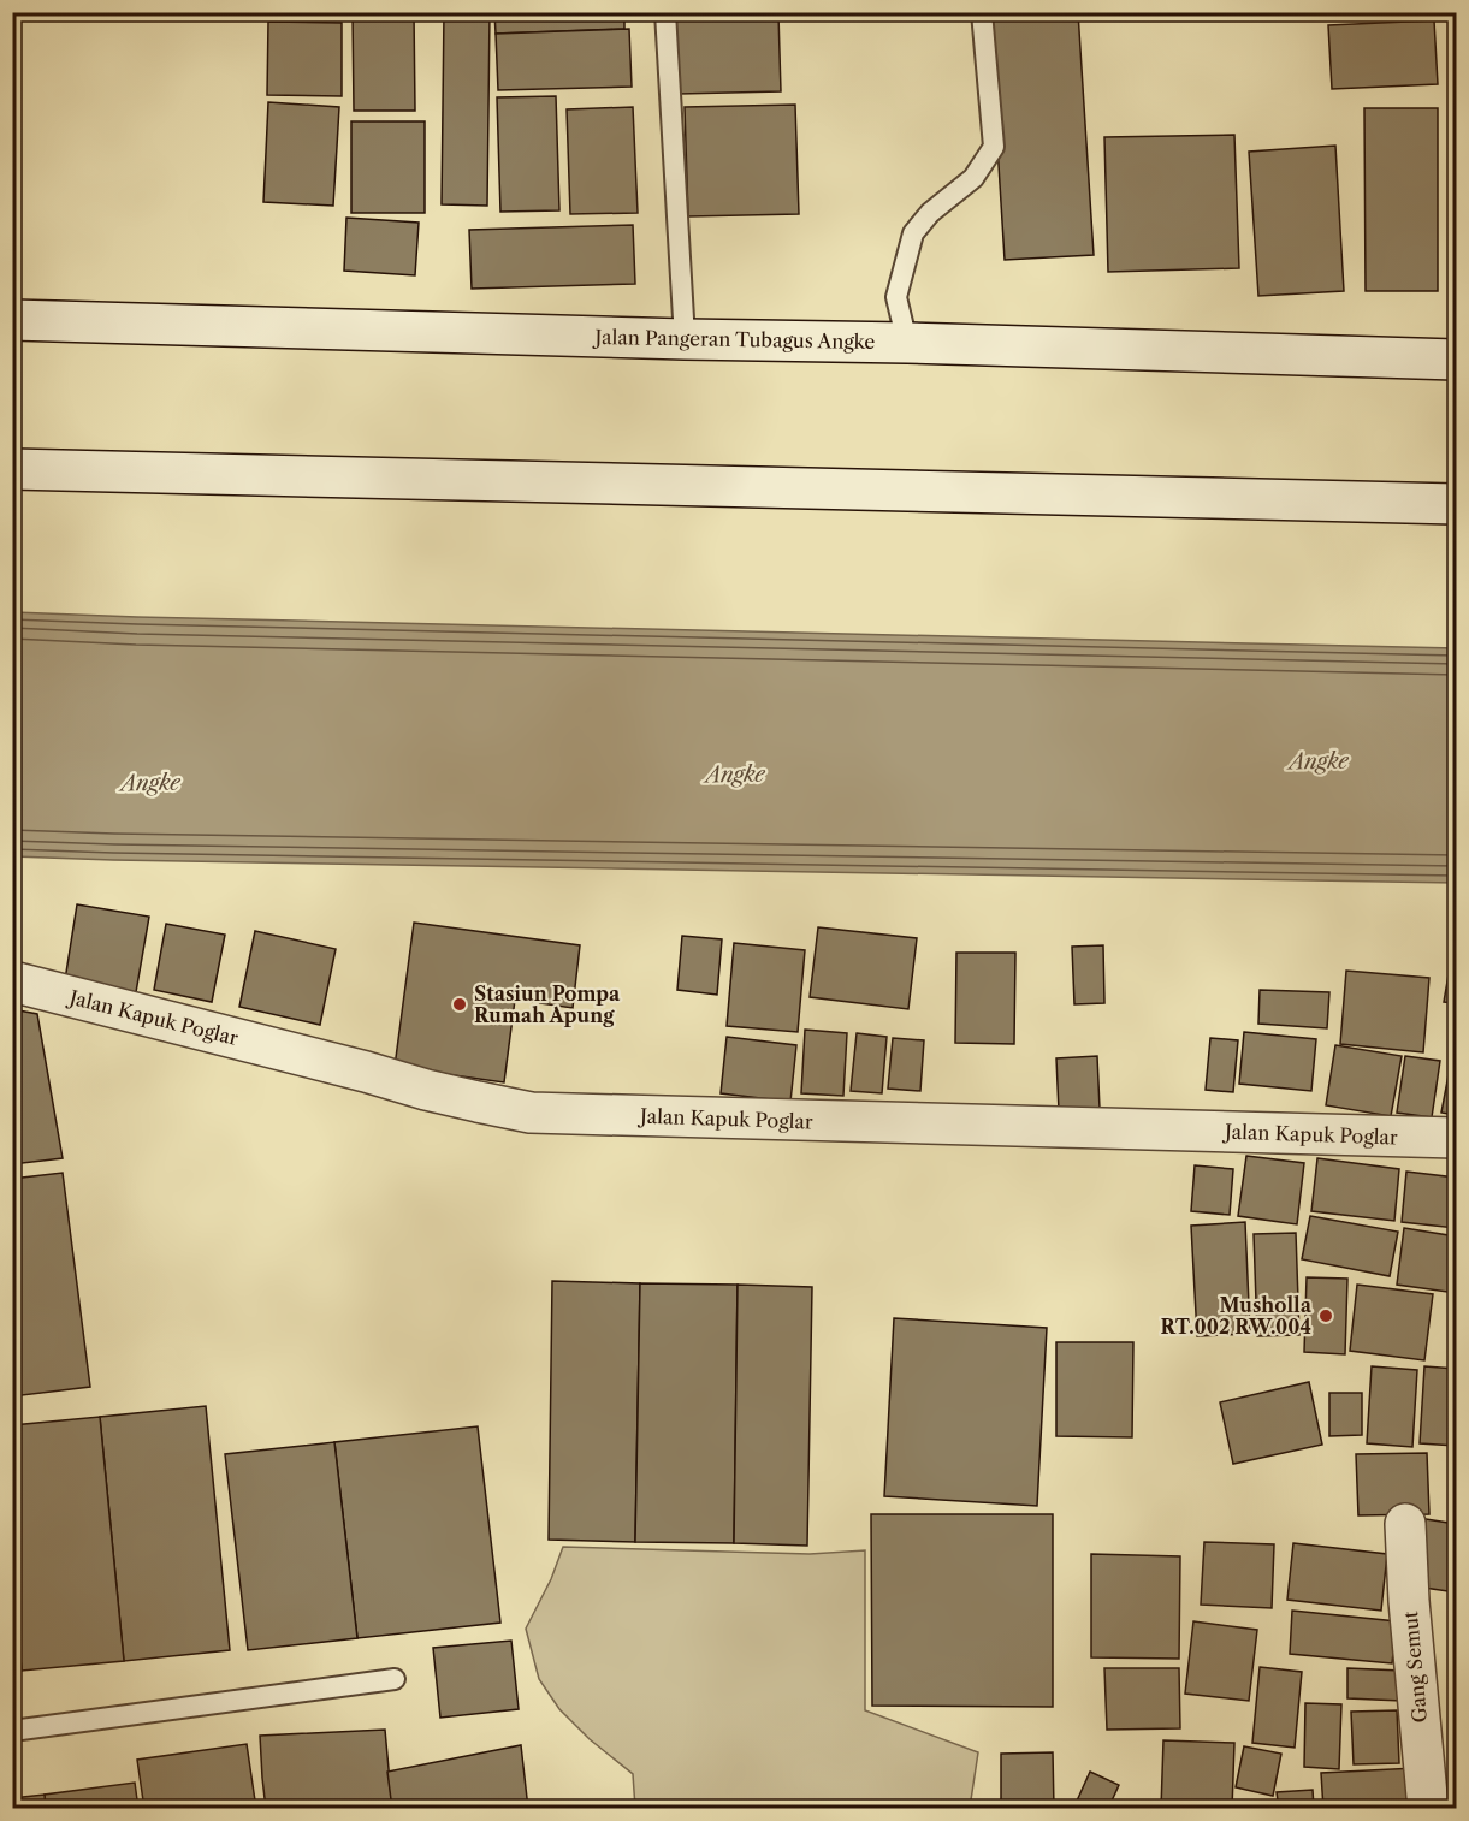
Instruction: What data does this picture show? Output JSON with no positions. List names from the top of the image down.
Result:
{
  "streets": {
    "main road": ["Jalan Pangeran Tubagus Angke", "Jalan Kapuk Poglar", "Gang Semut"]
  },
  "water": ["Angke"],
  "places": ["Stasiun Pompa Rumah Apung", "Musholla RT.002 RW.004"]
}
